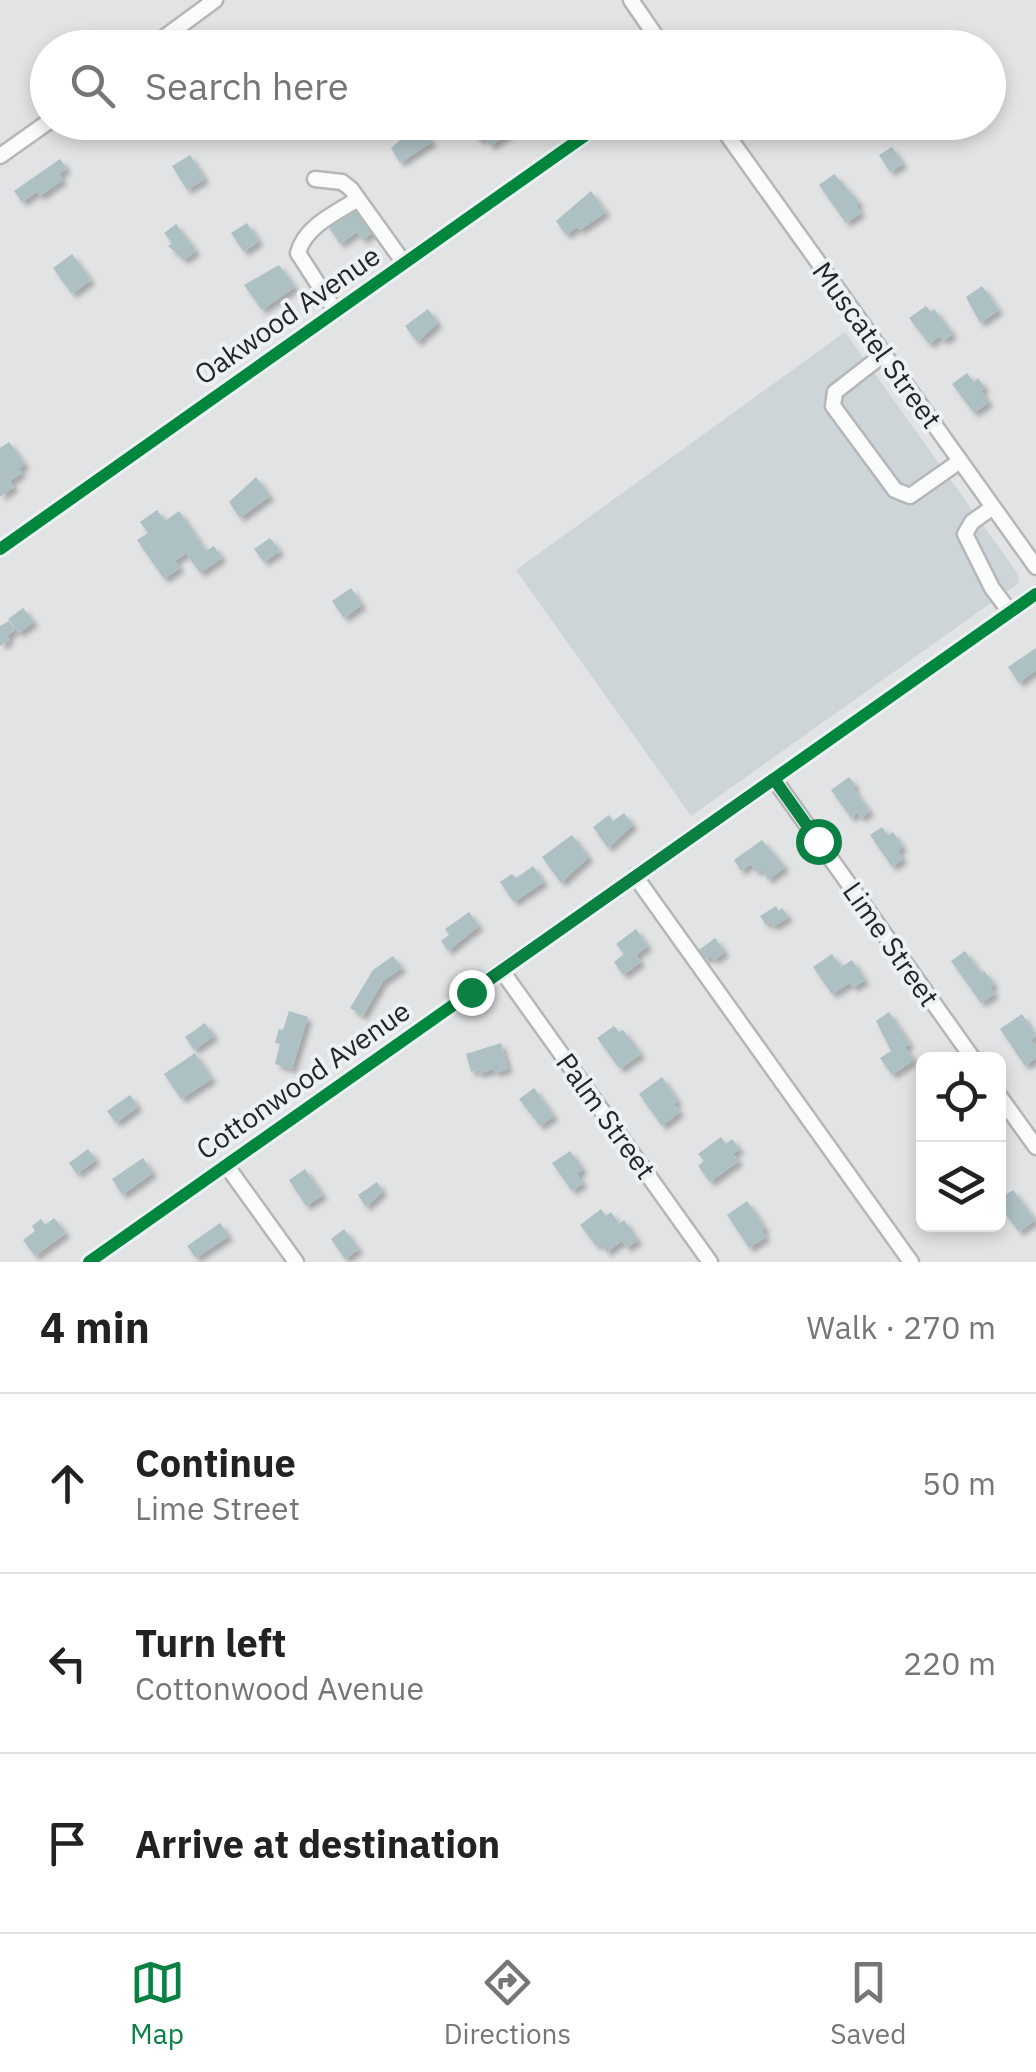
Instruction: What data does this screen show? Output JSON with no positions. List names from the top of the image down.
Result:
{
  "streets": {
    "street": [
      "Oakwood Avenue",
      "Muscatel Street",
      "Lime Street",
      "Cottonwood Avenue",
      "Palm Street"
    ]
  },
  "crossings": [
    ["Lime Street", "Cottonwood Avenue"],
    ["Cottonwood Avenue", "Palm Street"]
  ],
  "page": {
    "search": "Search here",
    "heading": ["4 min", "Walk · 270 m"],
    "list": [
      ["Continue", "Lime Street", "50 m"],
      ["Turn left", "Cottonwood Avenue", "220 m"],
      "Arrive at destination"
    ],
    "nav": ["Map", "Directions", "Saved"]
  }
}
